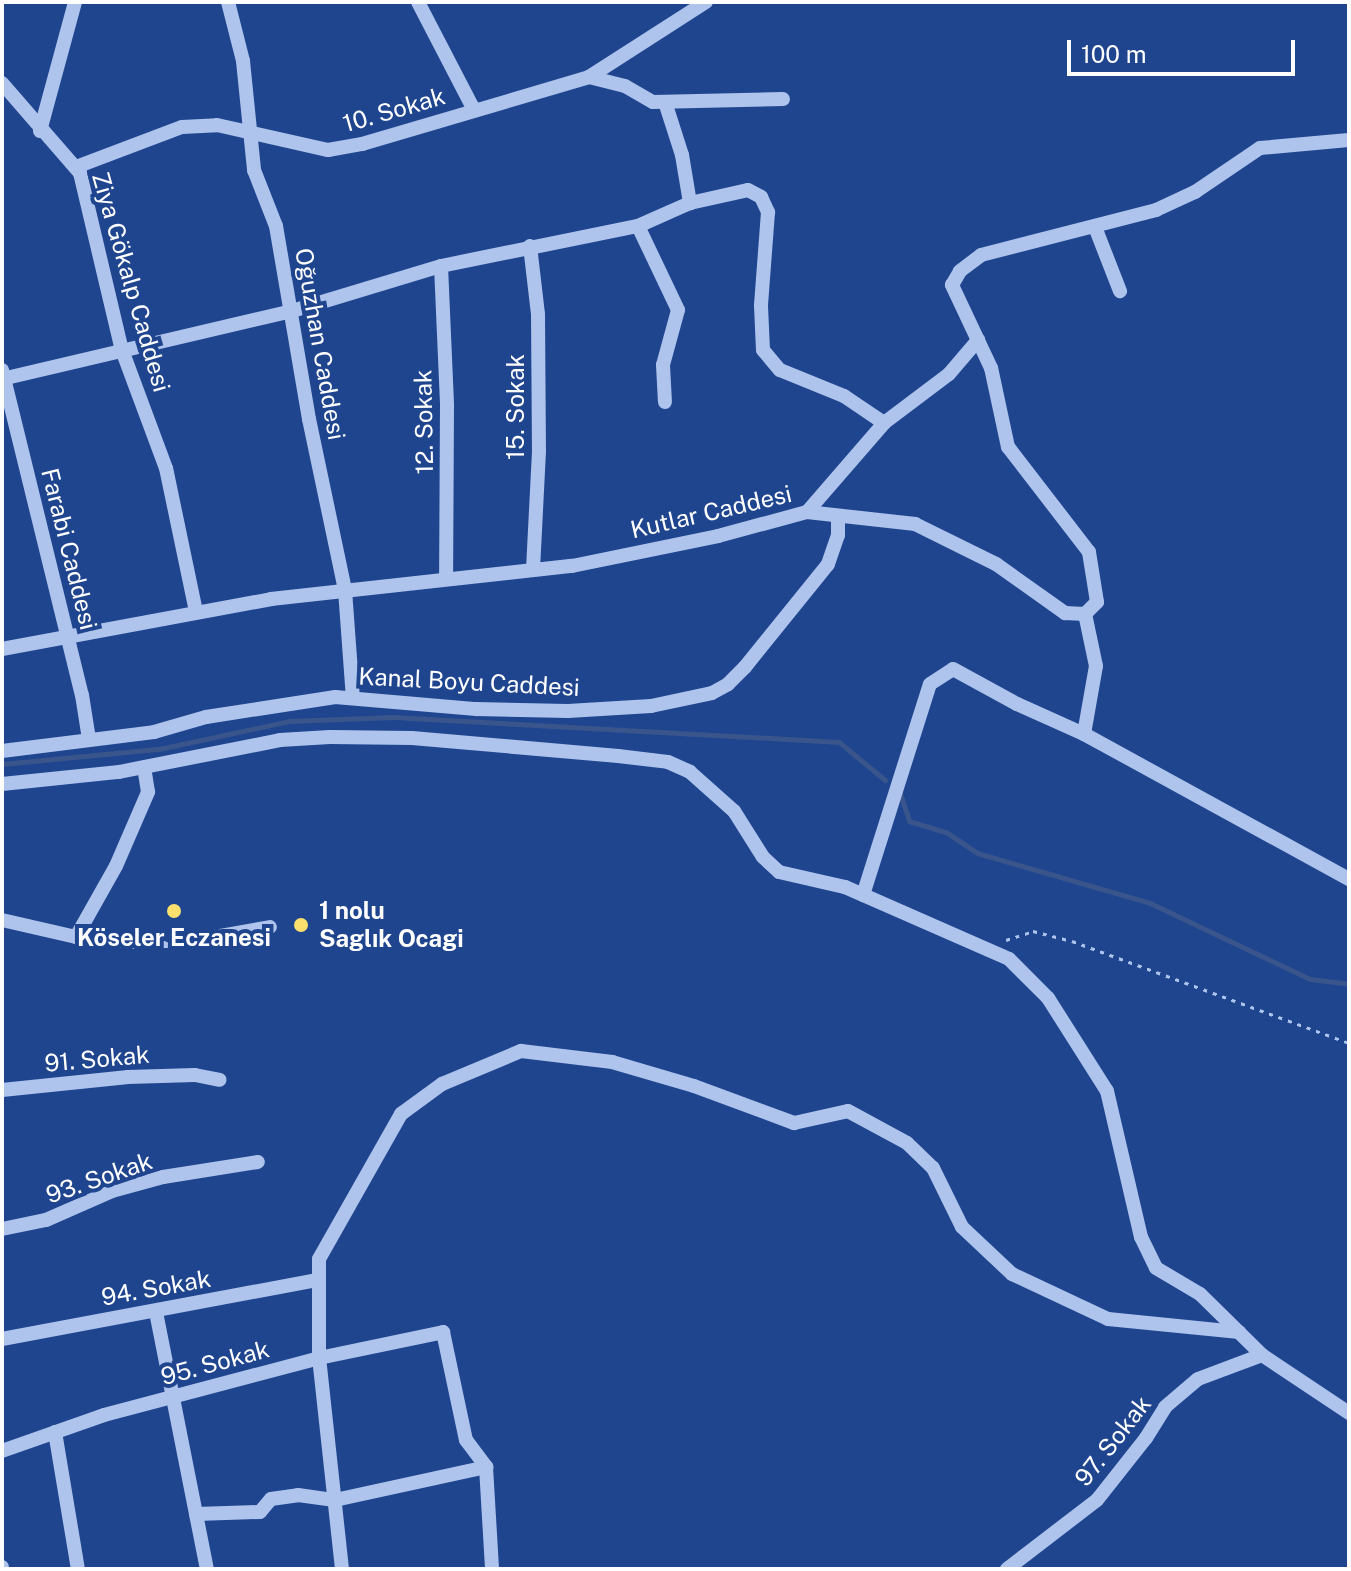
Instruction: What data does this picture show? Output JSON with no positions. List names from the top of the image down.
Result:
{
  "streets": {
    "street": [
      "10. Sokak",
      "Ziya Gökalp Caddesi",
      "Oğuzhan Caddesi",
      "15. Sokak",
      "12. Sokak",
      "Kutlar Caddesi",
      "Farabi Caddesi",
      "Kanal Boyu Caddesi",
      "91. Sokak",
      "93. Sokak",
      "94. Sokak",
      "95. Sokak",
      "97. Sokak"
    ]
  },
  "crossings": [
    ["10. Sokak", "Ziya Gökalp Caddesi"],
    ["10. Sokak", "Oğuzhan Caddesi"],
    ["Ziya Gökalp Caddesi", "Kutlar Caddesi"],
    ["Oğuzhan Caddesi", "Kutlar Caddesi"],
    ["Oğuzhan Caddesi", "Kanal Boyu Caddesi"],
    ["15. Sokak", "Kutlar Caddesi"],
    ["12. Sokak", "Kutlar Caddesi"],
    ["Kutlar Caddesi", "Farabi Caddesi"],
    ["Kutlar Caddesi", "Kanal Boyu Caddesi"],
    ["Farabi Caddesi", "Kanal Boyu Caddesi"]
  ],
  "places": ["Köseler Eczanesi", "1 nolu Saglık Ocagi"],
  "scale_bar": "100 m"
}
